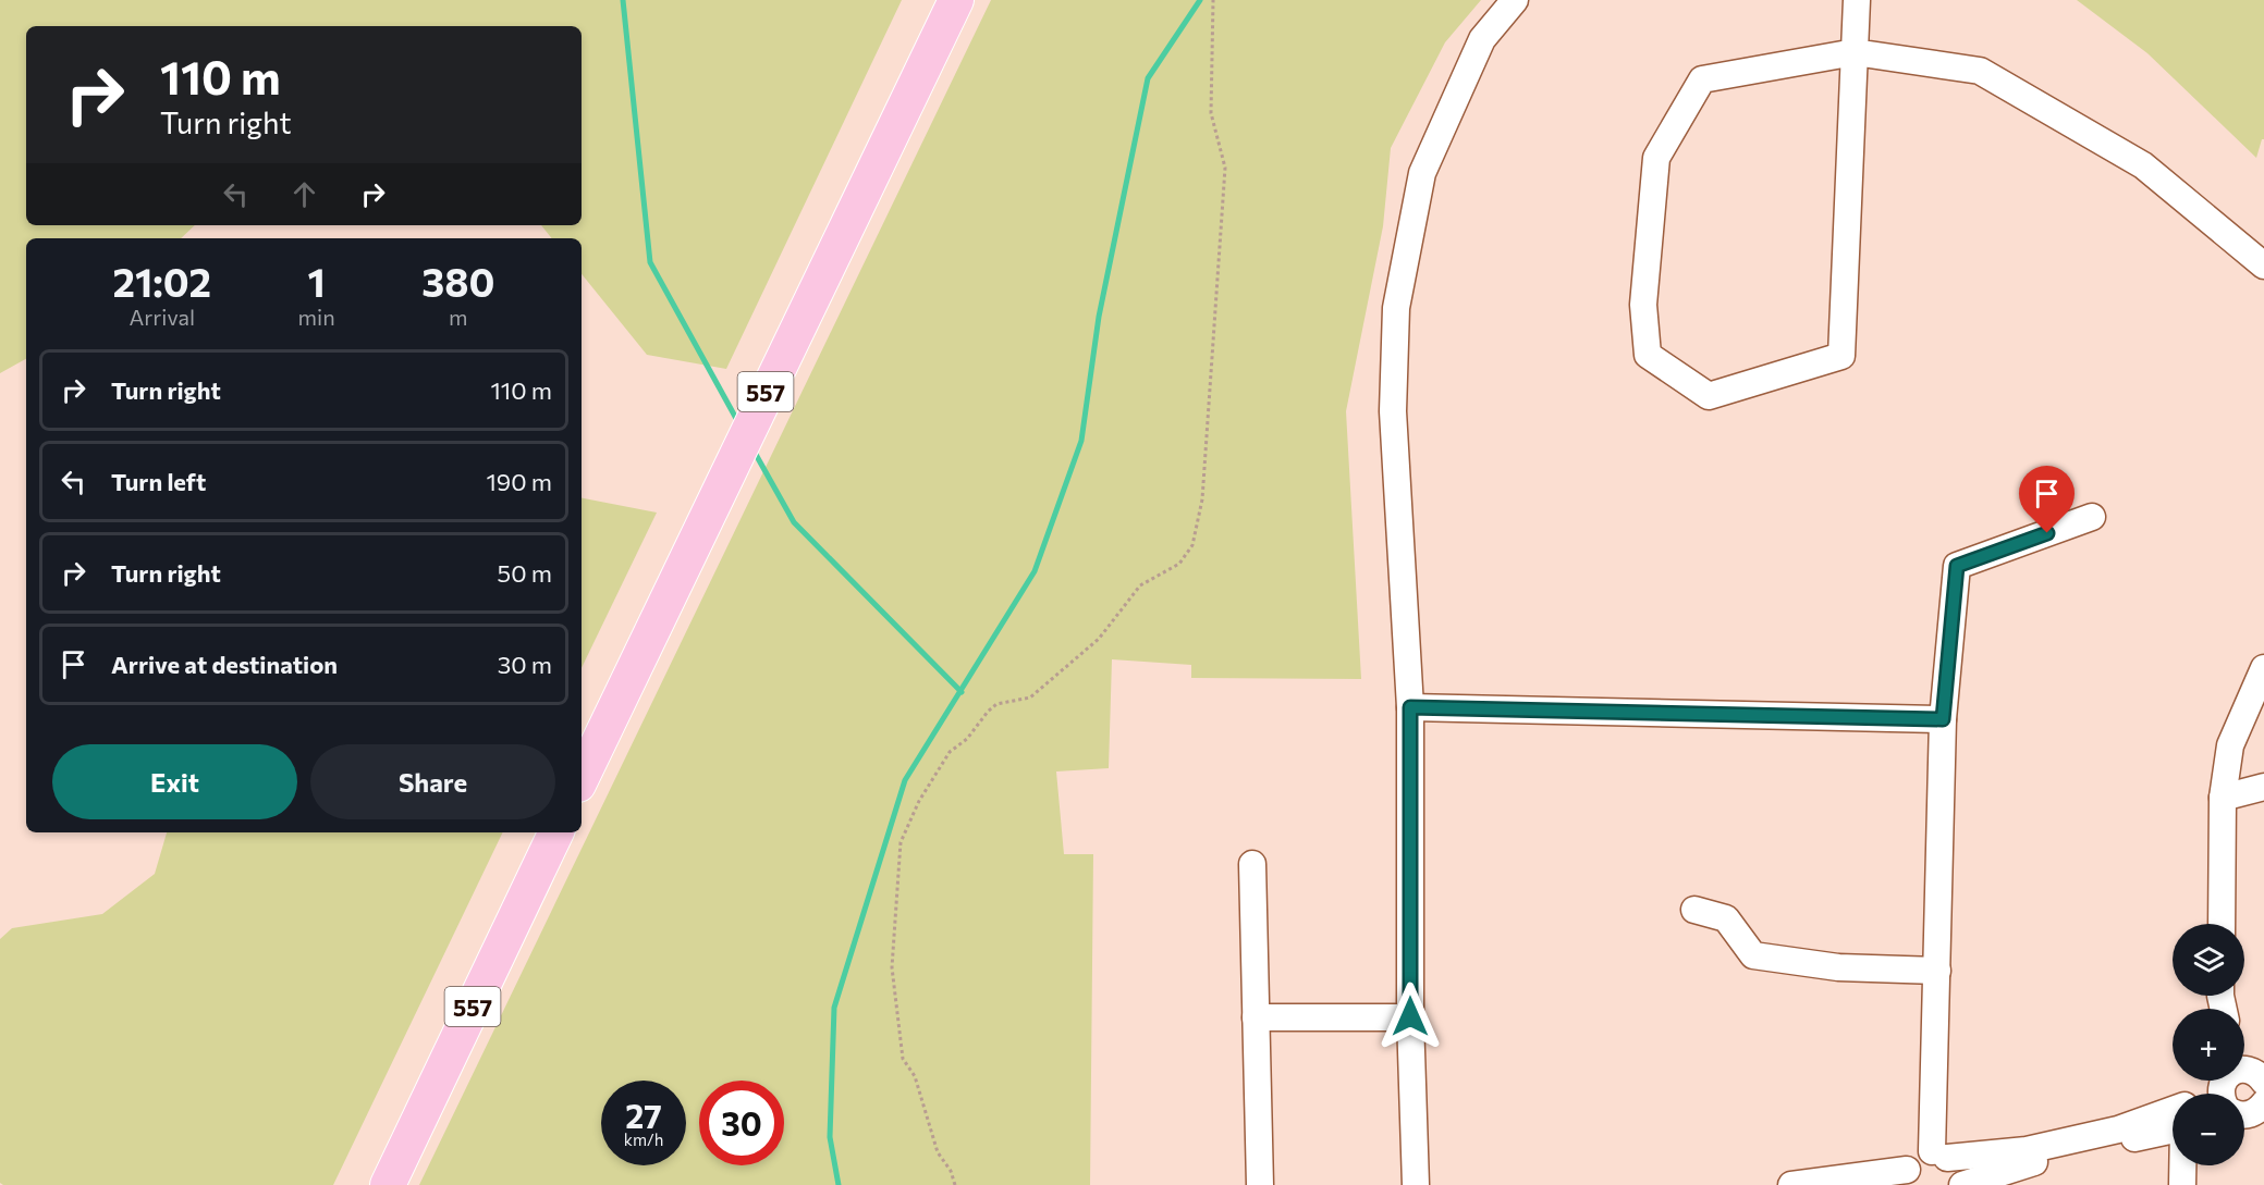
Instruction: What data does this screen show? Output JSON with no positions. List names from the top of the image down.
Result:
{
  "streets": {
    "main road": ["557"]
  },
  "page": {
    "turn": ["110 m", "Turn right"],
    "eta": [
      "21:02",
      "Arrival",
      "1",
      "min",
      "380",
      "m"
    ],
    "list": [
      {
        "name": "Turn right",
        "value": "110 m"
      },
      {
        "name": "Turn left",
        "value": "190 m"
      },
      {
        "name": "Turn right",
        "value": "50 m"
      },
      {
        "name": "Arrive at destination",
        "value": "30 m"
      }
    ],
    "buttons": ["Exit", "Share"],
    "map_buttons": ["+", "−"],
    "speed": "27 km/h",
    "limit": "30"
  }
}
